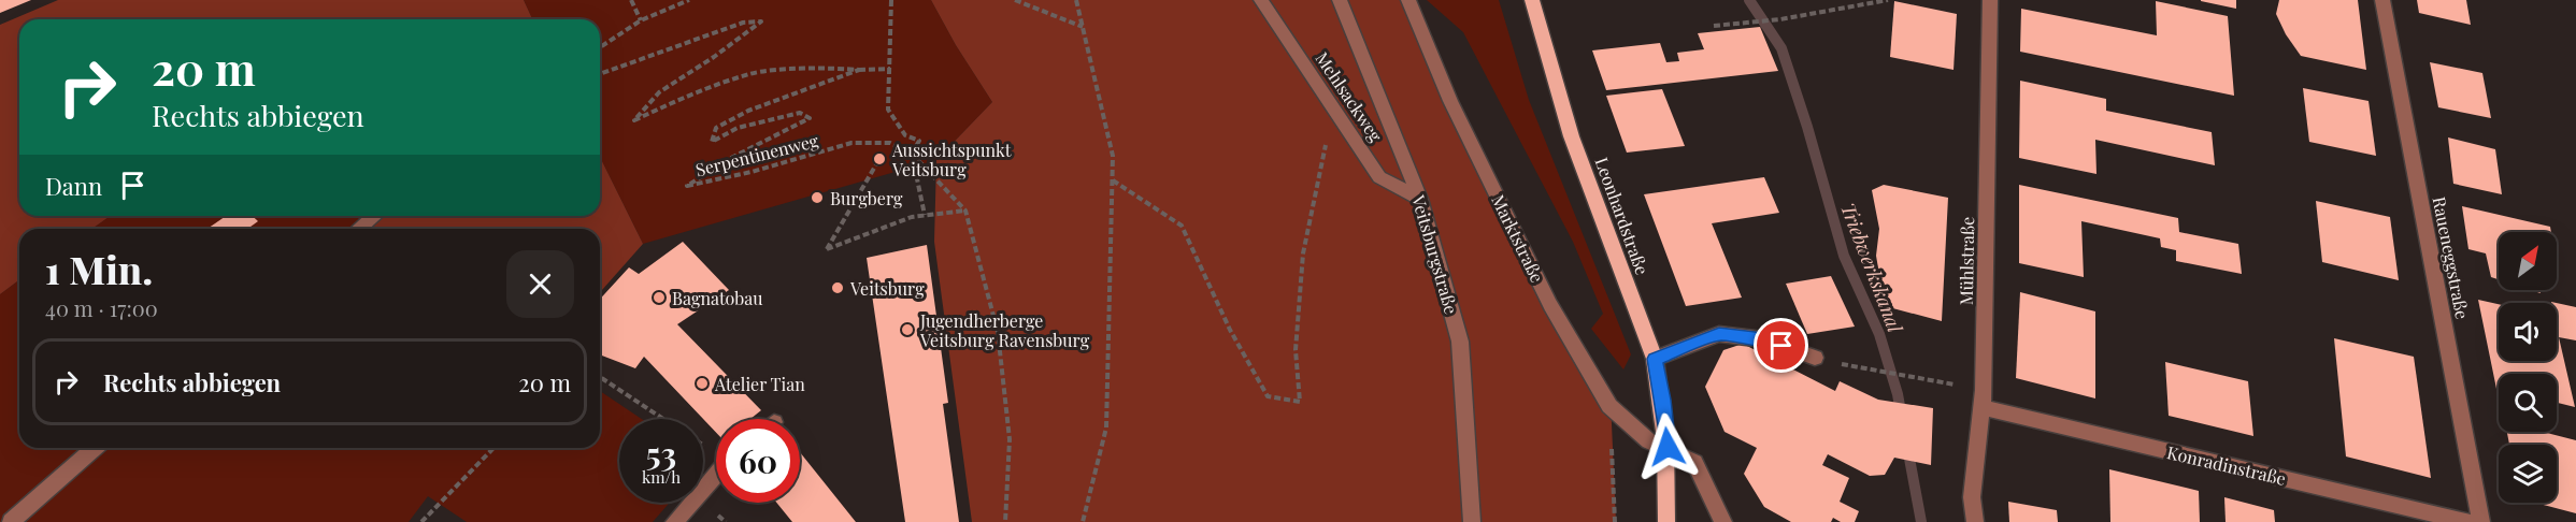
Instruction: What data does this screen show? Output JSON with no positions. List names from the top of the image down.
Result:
{
  "streets": {
    "main road": ["Leonhardstraße"],
    "street": [
      "Mehlsackweg",
      "Marktstraße",
      "Veitsburgstraße",
      "Raueneggstraße",
      "Mühlstraße",
      "Konradinstraße"
    ],
    "path": ["Serpentinenweg"]
  },
  "crossings": [
    ["Mehlsackweg", "Veitsburgstraße"],
    ["Leonhardstraße", "Marktstraße"],
    ["Mühlstraße", "Konradinstraße"]
  ],
  "water": ["Triebwerkskanal"],
  "places": [
    "Aussichtspunkt Veitsburg",
    "Burgberg",
    "Veitsburg",
    "Bagnatobau",
    "Jugendherberge Veitsburg Ravensburg",
    "Atelier Tian"
  ],
  "north": "top right",
  "page": {
    "turn": ["20 m", "Rechts abbiegen"],
    "then": "Dann",
    "heading": ["1 Min.", "40 m · 17:00"],
    "list": [
      {
        "name": "Rechts abbiegen",
        "value": "20 m"
      }
    ],
    "speed": "53 km/h",
    "limit": "60"
  }
}
